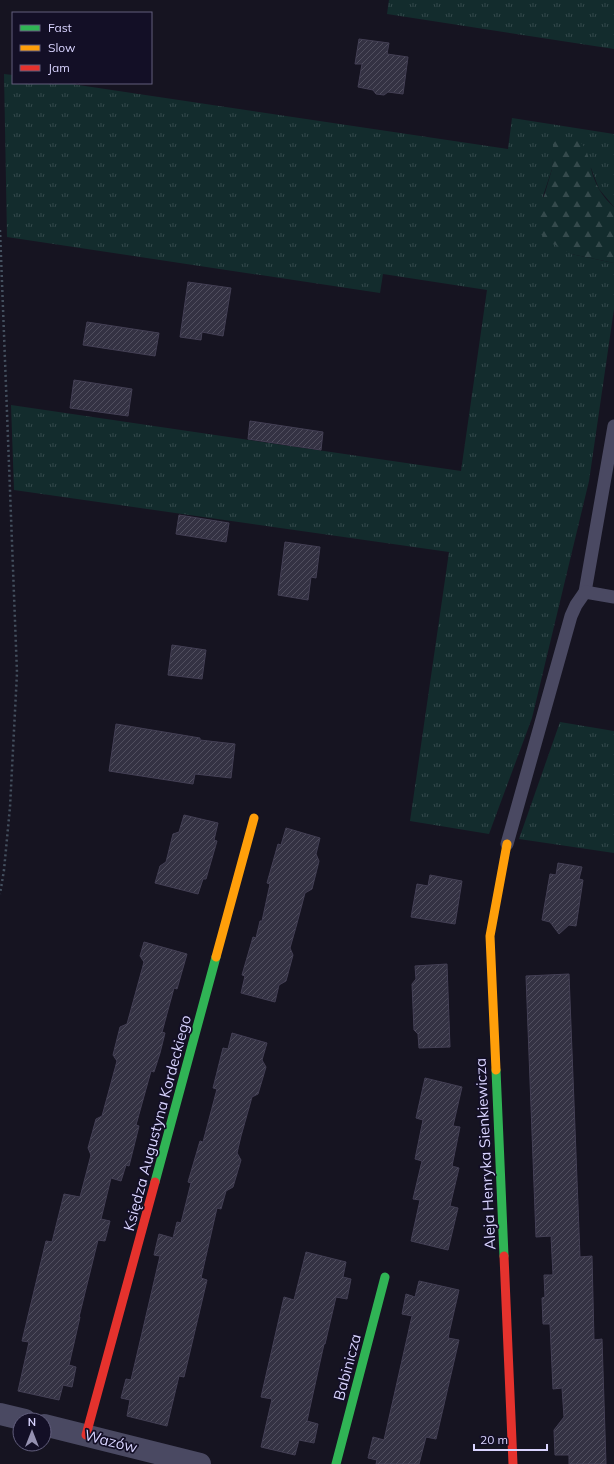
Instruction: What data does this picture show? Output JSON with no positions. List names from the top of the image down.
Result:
{
  "streets": {
    "street": [
      "Księdza Augustyna Kordeckiego",
      "Aleja Henryka Sienkiewicza",
      "Babinicza",
      "Wazów"
    ]
  },
  "crossings": [
    ["Księdza Augustyna Kordeckiego", "Wazów"]
  ],
  "legend": ["Fast", "Slow", "Jam"],
  "scale_bar": "20 m",
  "north": "top"
}
